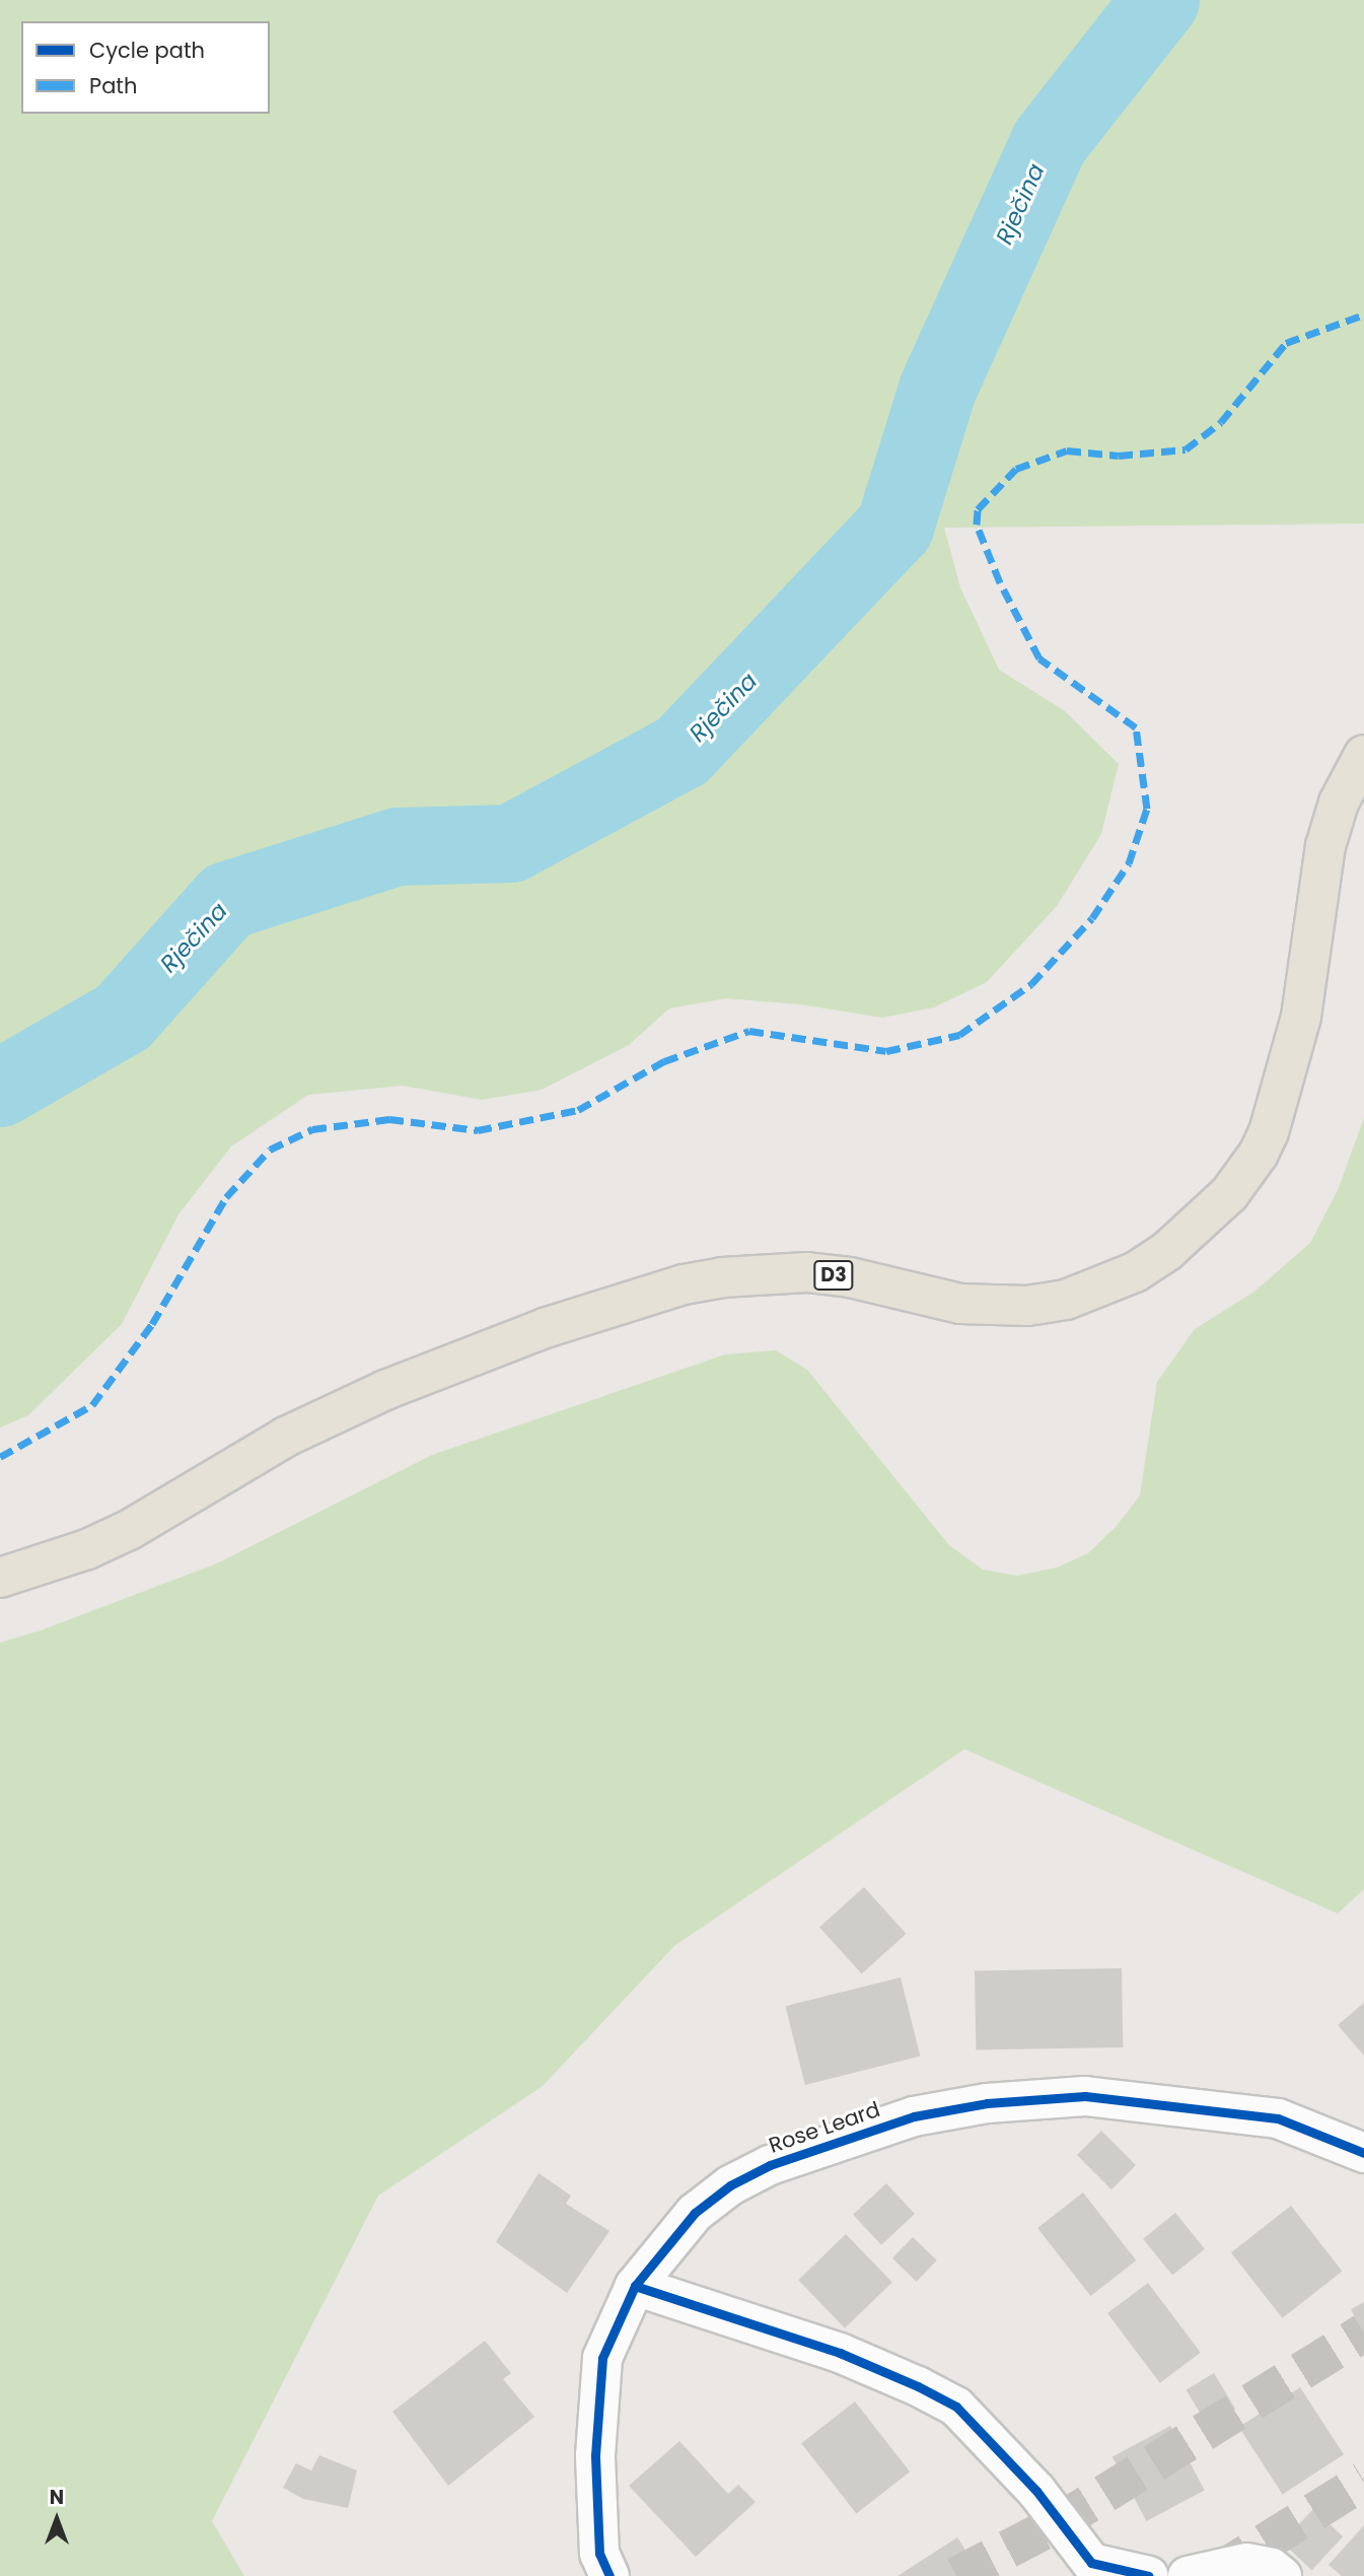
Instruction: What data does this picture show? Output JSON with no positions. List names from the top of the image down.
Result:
{
  "streets": {
    "main road": ["D3"],
    "street": ["Rose Leard"]
  },
  "water": ["Rječina"],
  "legend": ["Cycle path", "Path"],
  "north": "top"
}
